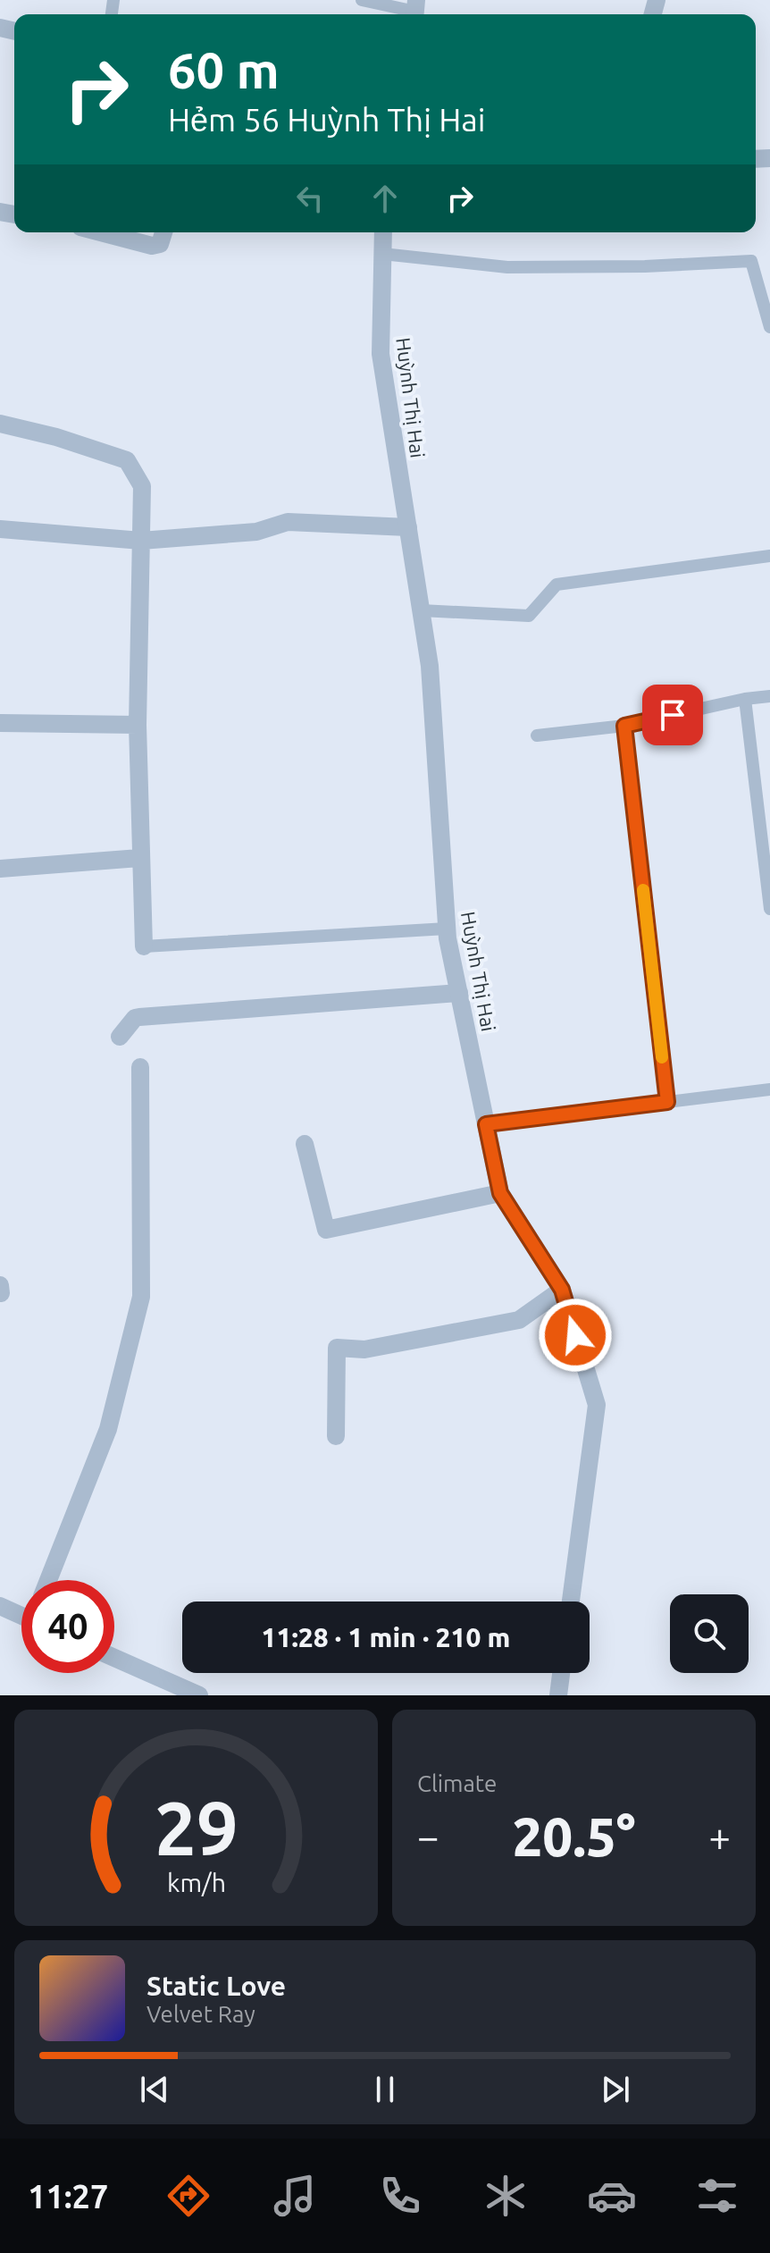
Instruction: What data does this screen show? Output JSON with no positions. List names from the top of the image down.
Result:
{
  "streets": {
    "street": ["Huỳnh Thị Hai"]
  },
  "page": {
    "turn": ["60 m", "Hẻm 56 Huỳnh Thị Hai"],
    "limit": "40",
    "trip": "11:28 · 1 min · 210 m",
    "tile": "Climate",
    "heat": ["−", "20.5°", "+"],
    "song": ["Static Love", "Velvet Ray"],
    "tabs": "11:27",
    "gauge": ["29", "km/h"]
  }
}
